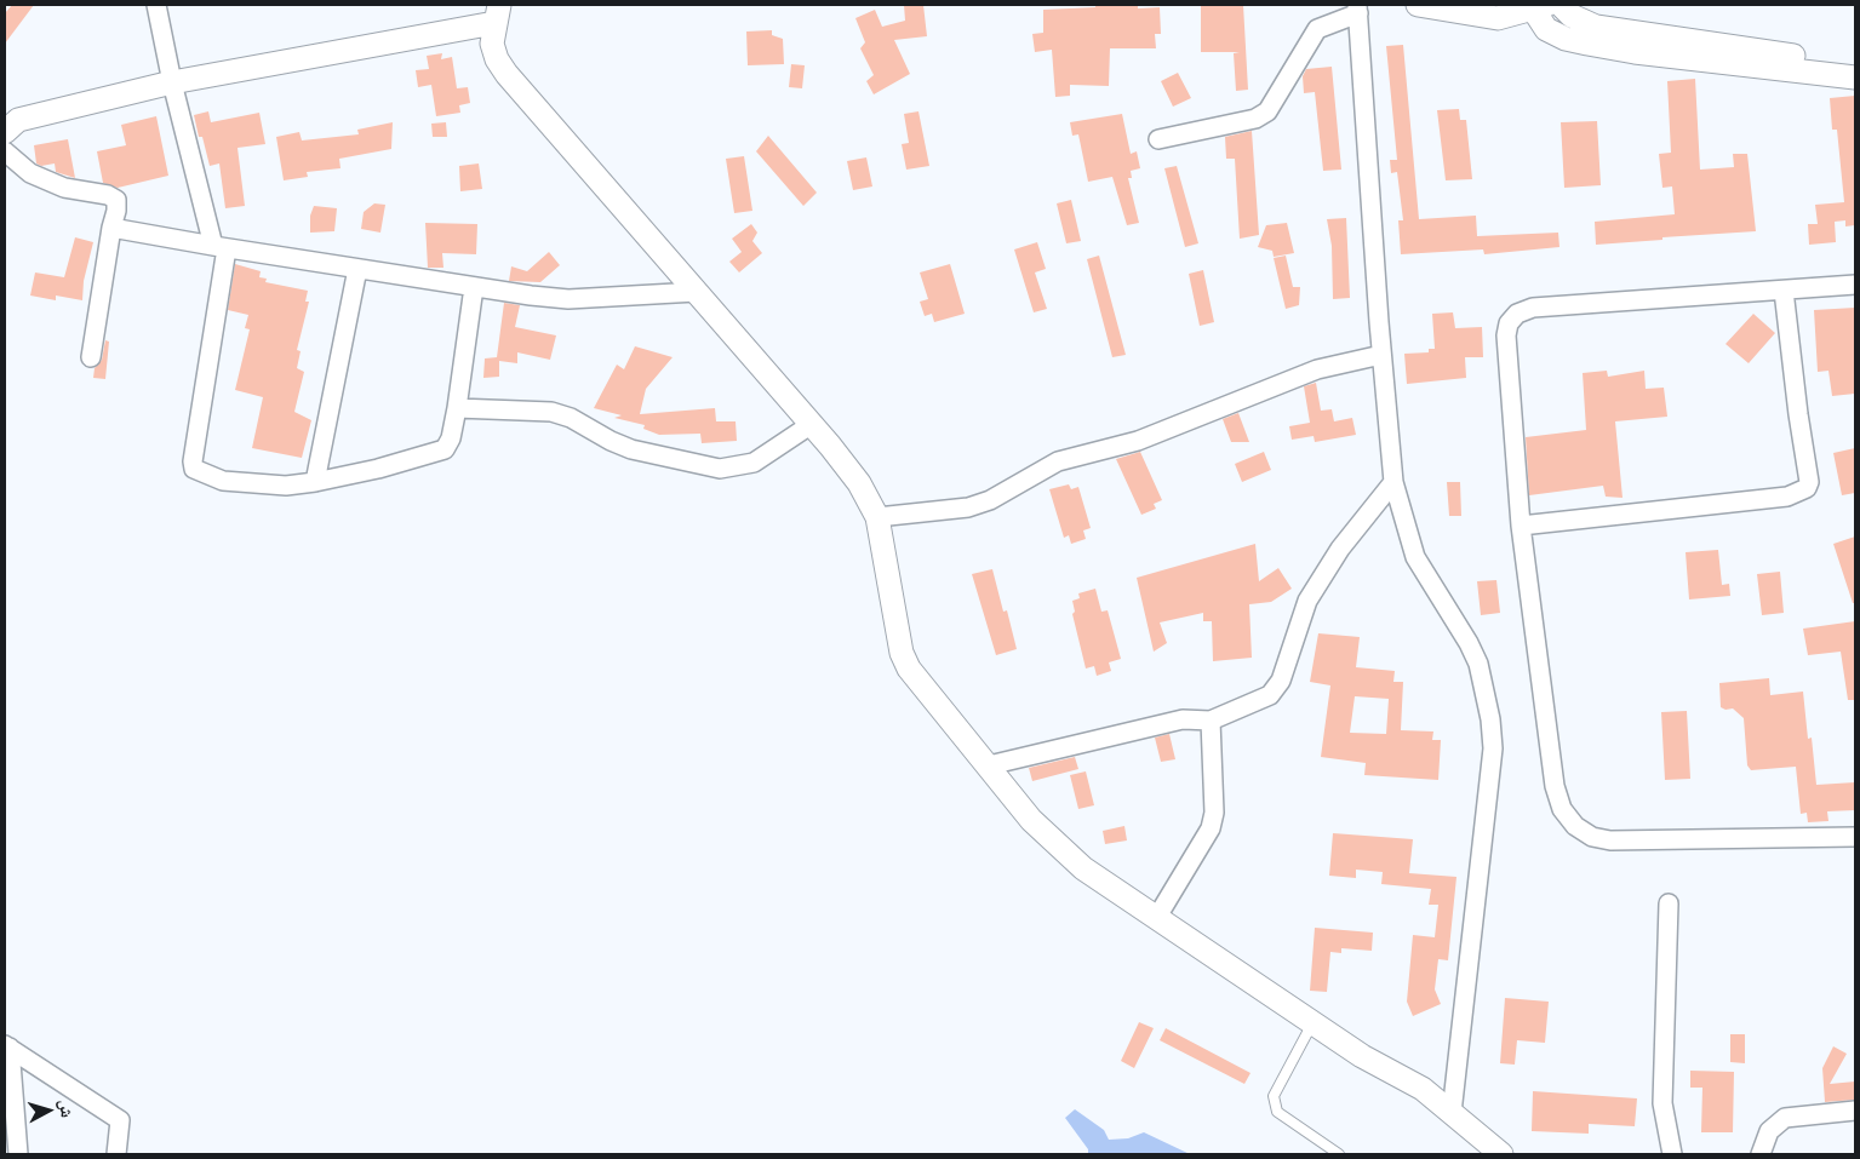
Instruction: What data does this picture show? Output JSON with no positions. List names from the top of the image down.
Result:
{
  "north": "right"
}
